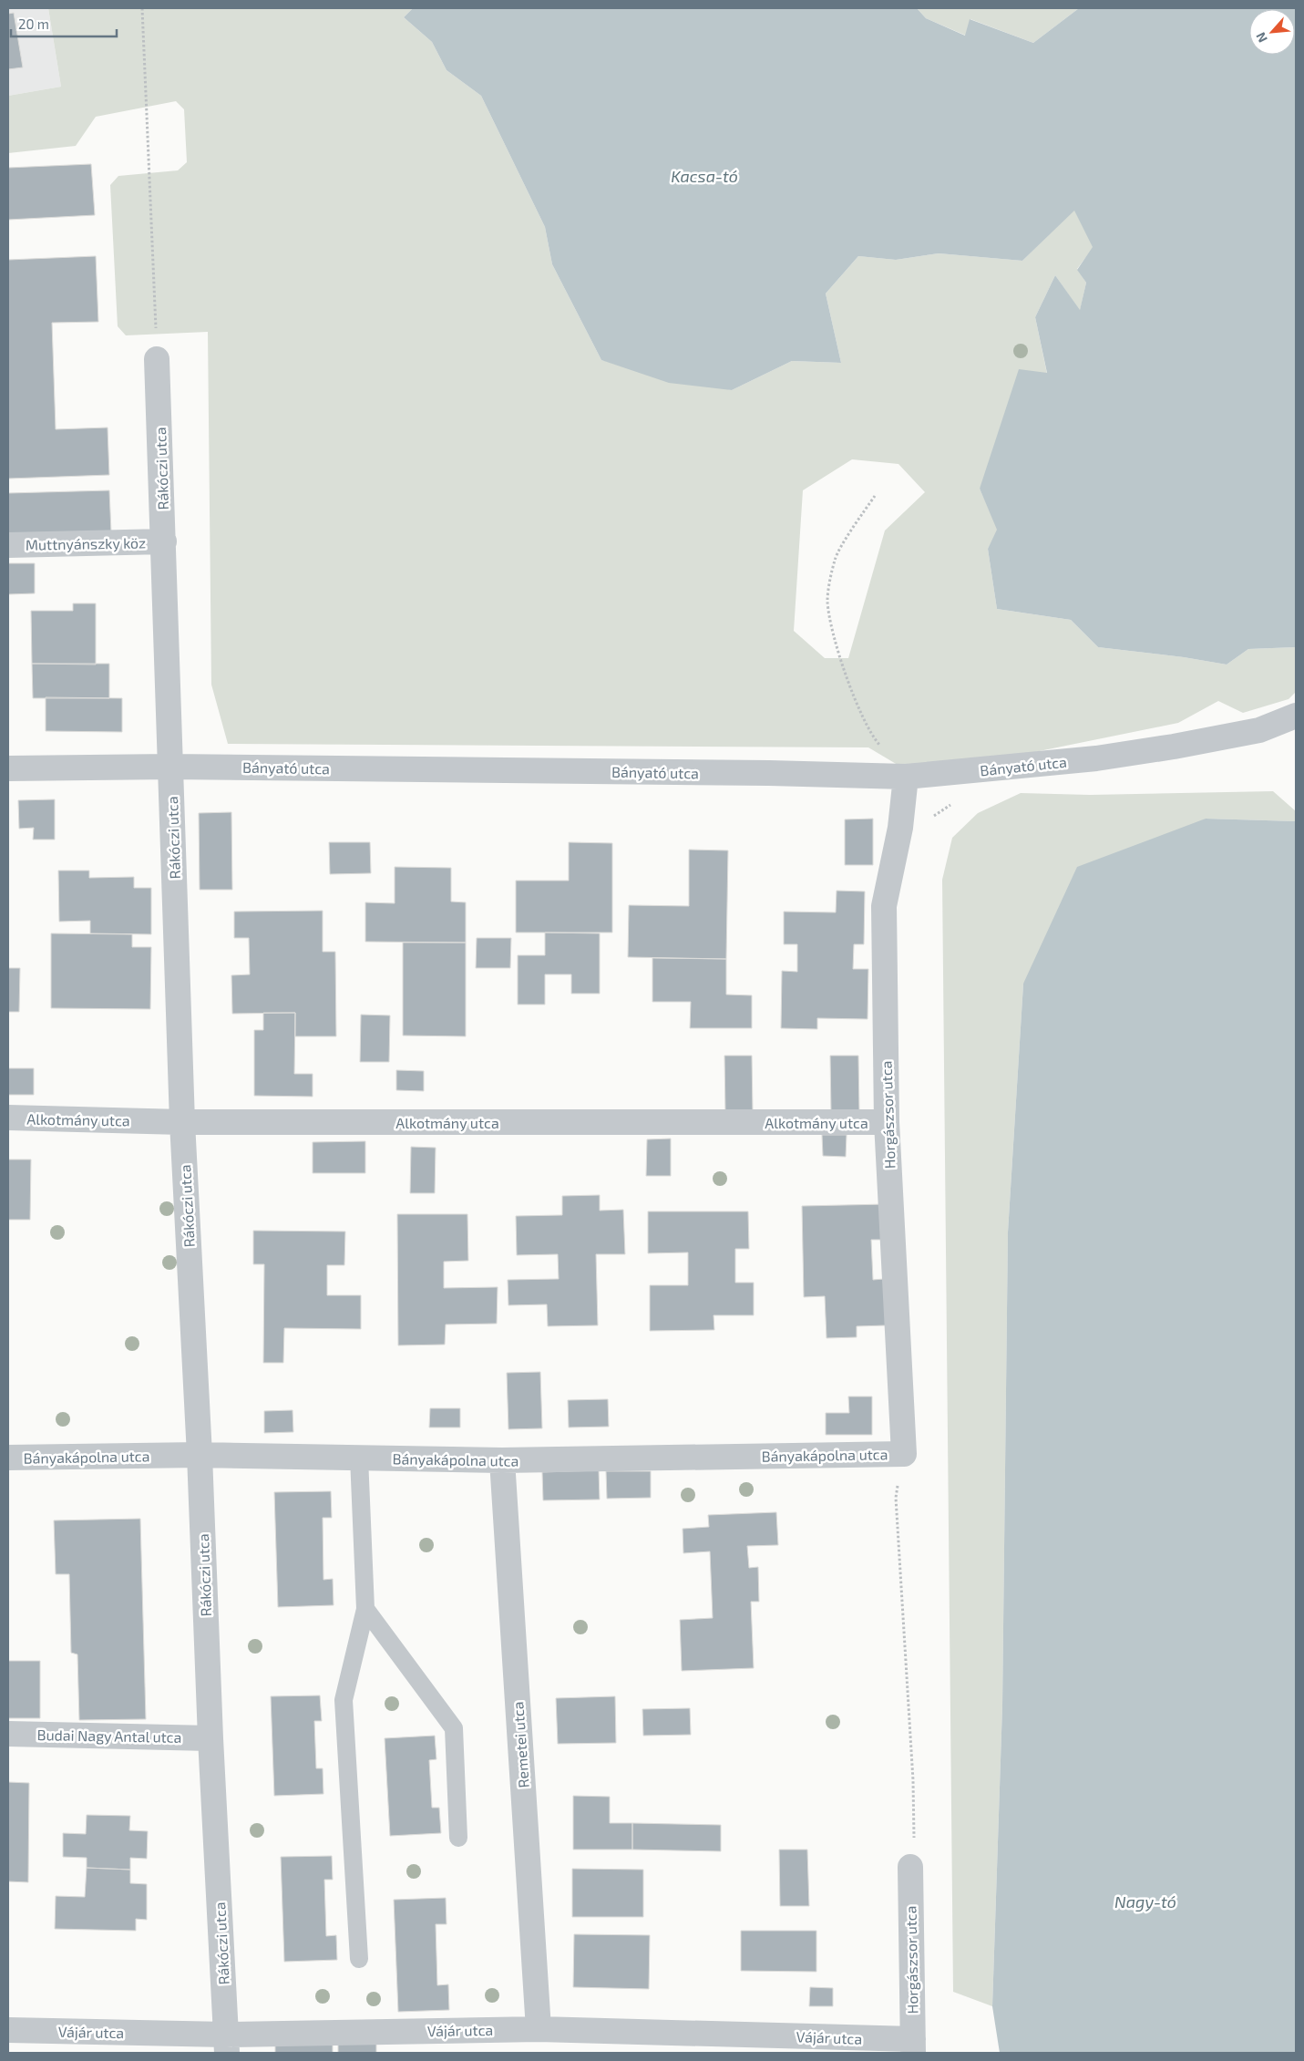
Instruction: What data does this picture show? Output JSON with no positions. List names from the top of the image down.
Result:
{
  "streets": {
    "street": [
      "Rákóczi utca",
      "Muttnyánszky köz",
      "Bányató utca",
      "Horgászsor utca",
      "Alkotmány utca",
      "Bányakápolna utca",
      "Budai Nagy Antal utca",
      "Remetei utca",
      "Vájár utca"
    ]
  },
  "crossings": [
    ["Rákóczi utca", "Muttnyánszky köz"],
    ["Rákóczi utca", "Bányató utca"],
    ["Rákóczi utca", "Alkotmány utca"],
    ["Rákóczi utca", "Bányakápolna utca"],
    ["Rákóczi utca", "Budai Nagy Antal utca"],
    ["Rákóczi utca", "Vájár utca"],
    ["Bányató utca", "Horgászsor utca"],
    ["Horgászsor utca", "Alkotmány utca"],
    ["Horgászsor utca", "Bányakápolna utca"],
    ["Horgászsor utca", "Vájár utca"],
    ["Bányakápolna utca", "Remetei utca"],
    ["Remetei utca", "Vájár utca"]
  ],
  "water": ["Kacsa-tó", "Nagy-tó"],
  "scale_bar": "20 m",
  "north": "bottom left"
}
